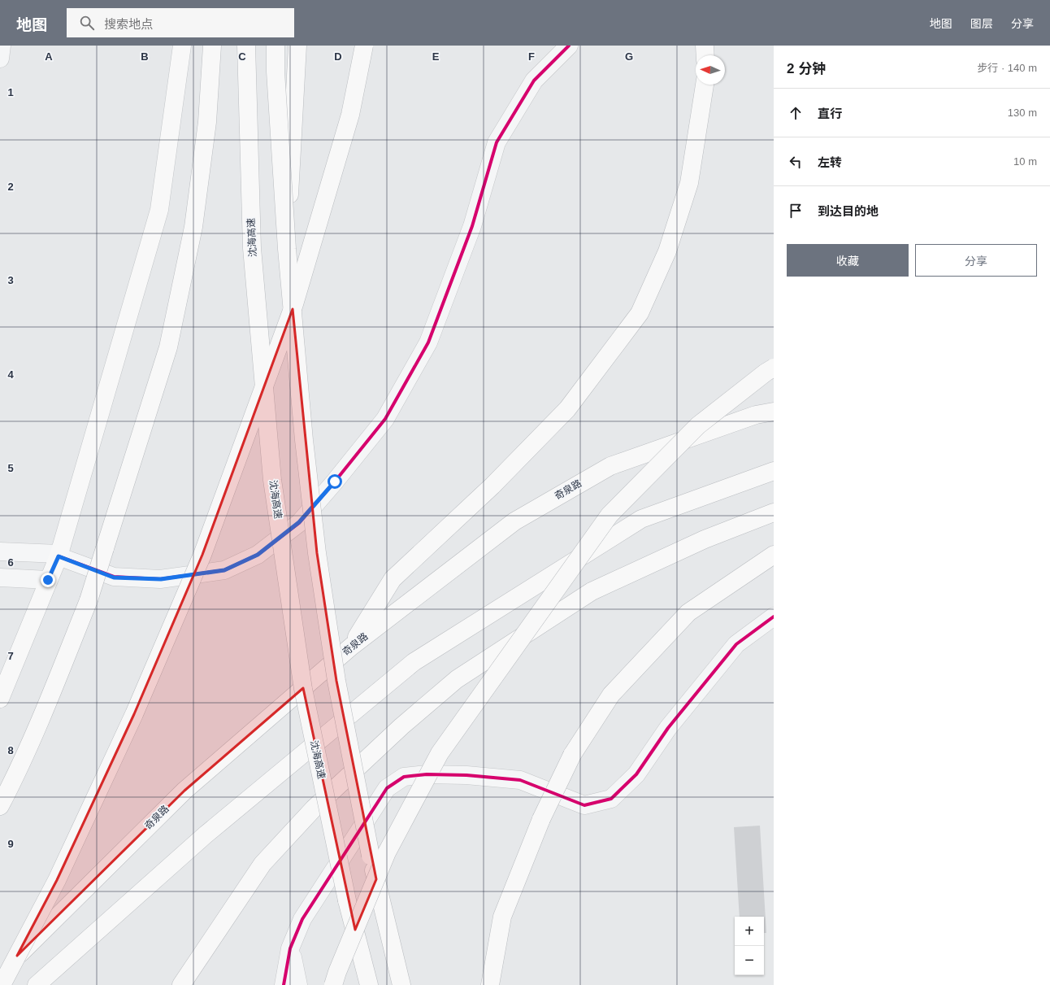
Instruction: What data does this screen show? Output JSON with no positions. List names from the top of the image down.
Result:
{
  "streets": {
    "main road": ["沈海高速", "奇泉路"]
  },
  "north": "left",
  "page": {
    "header": "地图",
    "search": "搜索地点",
    "nav": ["地图", "图层", "分享"],
    "heading": ["2 分钟", "步行 · 140 m"],
    "list": [
      ["直行", "130 m"],
      ["左转", "10 m"],
      "到达目的地"
    ],
    "buttons": ["收藏", "分享"],
    "map_buttons": ["+", "−"]
  },
  "grid": {
    "columns": [
      "A",
      "B",
      "C",
      "D",
      "E",
      "F",
      "G"
    ],
    "rows": [
      "1",
      "2",
      "3",
      "4",
      "5",
      "6",
      "7",
      "8",
      "9"
    ]
  }
}
